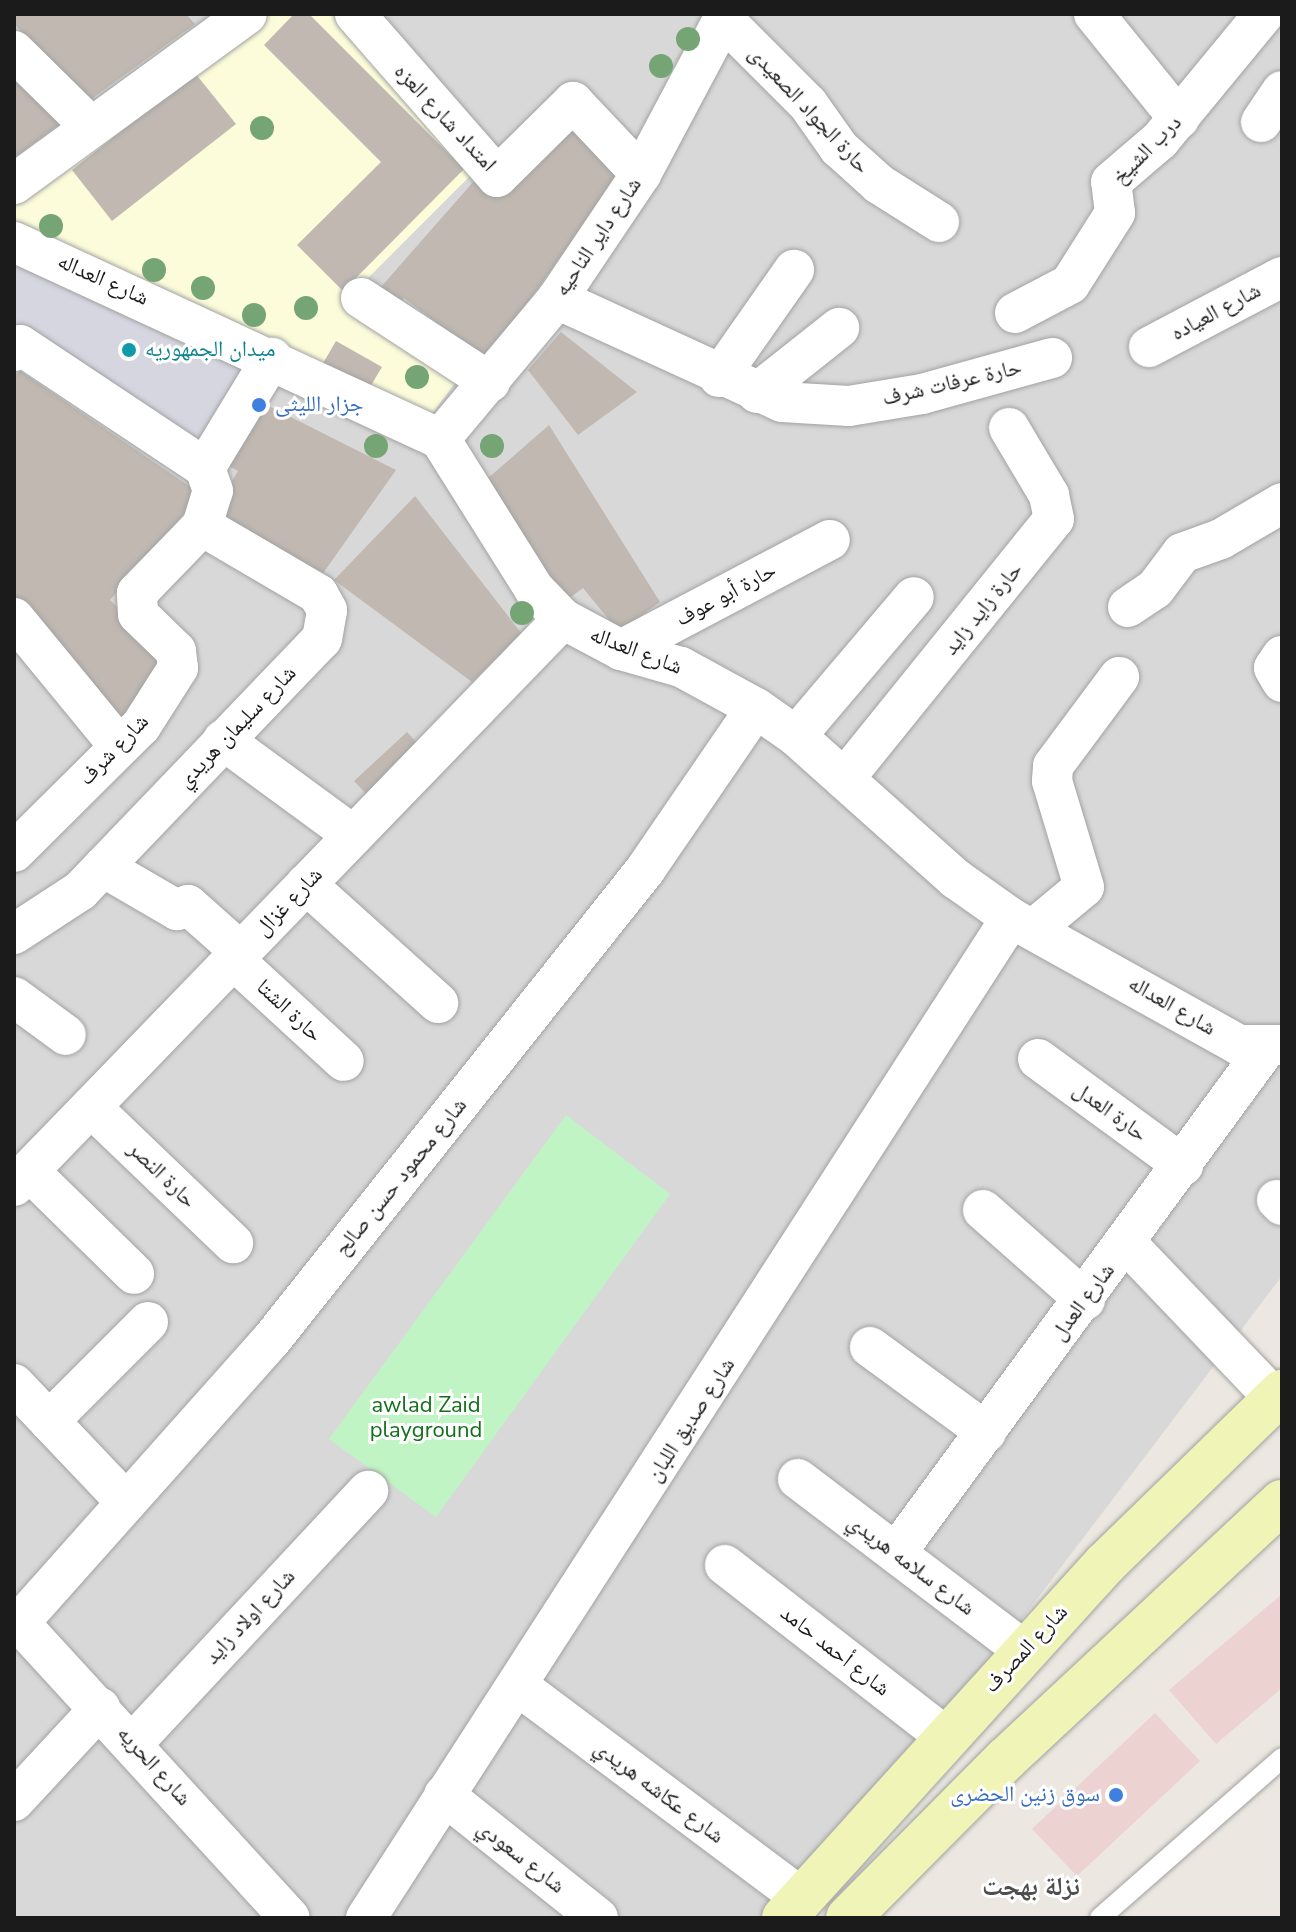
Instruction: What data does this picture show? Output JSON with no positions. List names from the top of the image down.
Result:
{
  "streets": {
    "street": [
      "حارة الجواد الصعيدى",
      "امتداد شارع العزه",
      "درب الشيخ",
      "شارع داير الناحيه",
      "شارع العداله",
      "شارع العياده",
      "حارة عرفات شرف",
      "حارة أبو عوف",
      "حارة زايد زايد",
      "شارع سليمان هريدي",
      "شارع شرف",
      "شارع غزال",
      "حارة الشتا",
      "حارة العدل",
      "حارة النصر",
      "شارع محمود حسن صالح",
      "شارع العدل",
      "شارع صديق اللبان",
      "شارع سلامه هريدي",
      "شارع اولاد زايد",
      "شارع المصرف",
      "شارع أحمد حامد",
      "شارع الحريه",
      "شارع عكاشه هريدي",
      "شارع سعودي"
    ]
  },
  "crossings": [
    ["حارة الجواد الصعيدى", "شارع داير الناحيه"],
    ["امتداد شارع العزه", "شارع داير الناحيه"],
    ["شارع داير الناحيه", "شارع العداله"],
    ["شارع داير الناحيه", "حارة عرفات شرف"],
    ["شارع العداله", "حارة أبو عوف"],
    ["شارع العداله", "حارة زايد زايد"],
    ["شارع العداله", "شارع غزال"],
    ["شارع العداله", "شارع محمود حسن صالح"],
    ["شارع العداله", "شارع العدل"],
    ["شارع العداله", "شارع صديق اللبان"],
    ["شارع سليمان هريدي", "شارع شرف"],
    ["شارع سليمان هريدي", "حارة الشتا"],
    ["شارع غزال", "حارة الشتا"],
    ["شارع غزال", "حارة النصر"],
    ["حارة العدل", "شارع العدل"],
    ["شارع محمود حسن صالح", "شارع الحريه"],
    ["شارع العدل", "شارع سلامه هريدي"],
    ["شارع صديق اللبان", "شارع عكاشه هريدي"],
    ["شارع صديق اللبان", "شارع سعودي"],
    ["شارع سلامه هريدي", "شارع المصرف"],
    ["شارع اولاد زايد", "شارع الحريه"],
    ["شارع المصرف", "شارع أحمد حامد"],
    ["شارع المصرف", "شارع عكاشه هريدي"]
  ],
  "districts": ["نزلة بهجت"],
  "parks": ["awlad Zaid playground"],
  "places": ["ميدان الجمهوريه", "جزار الليثى", "سوق زنين الحضرى"]
}
